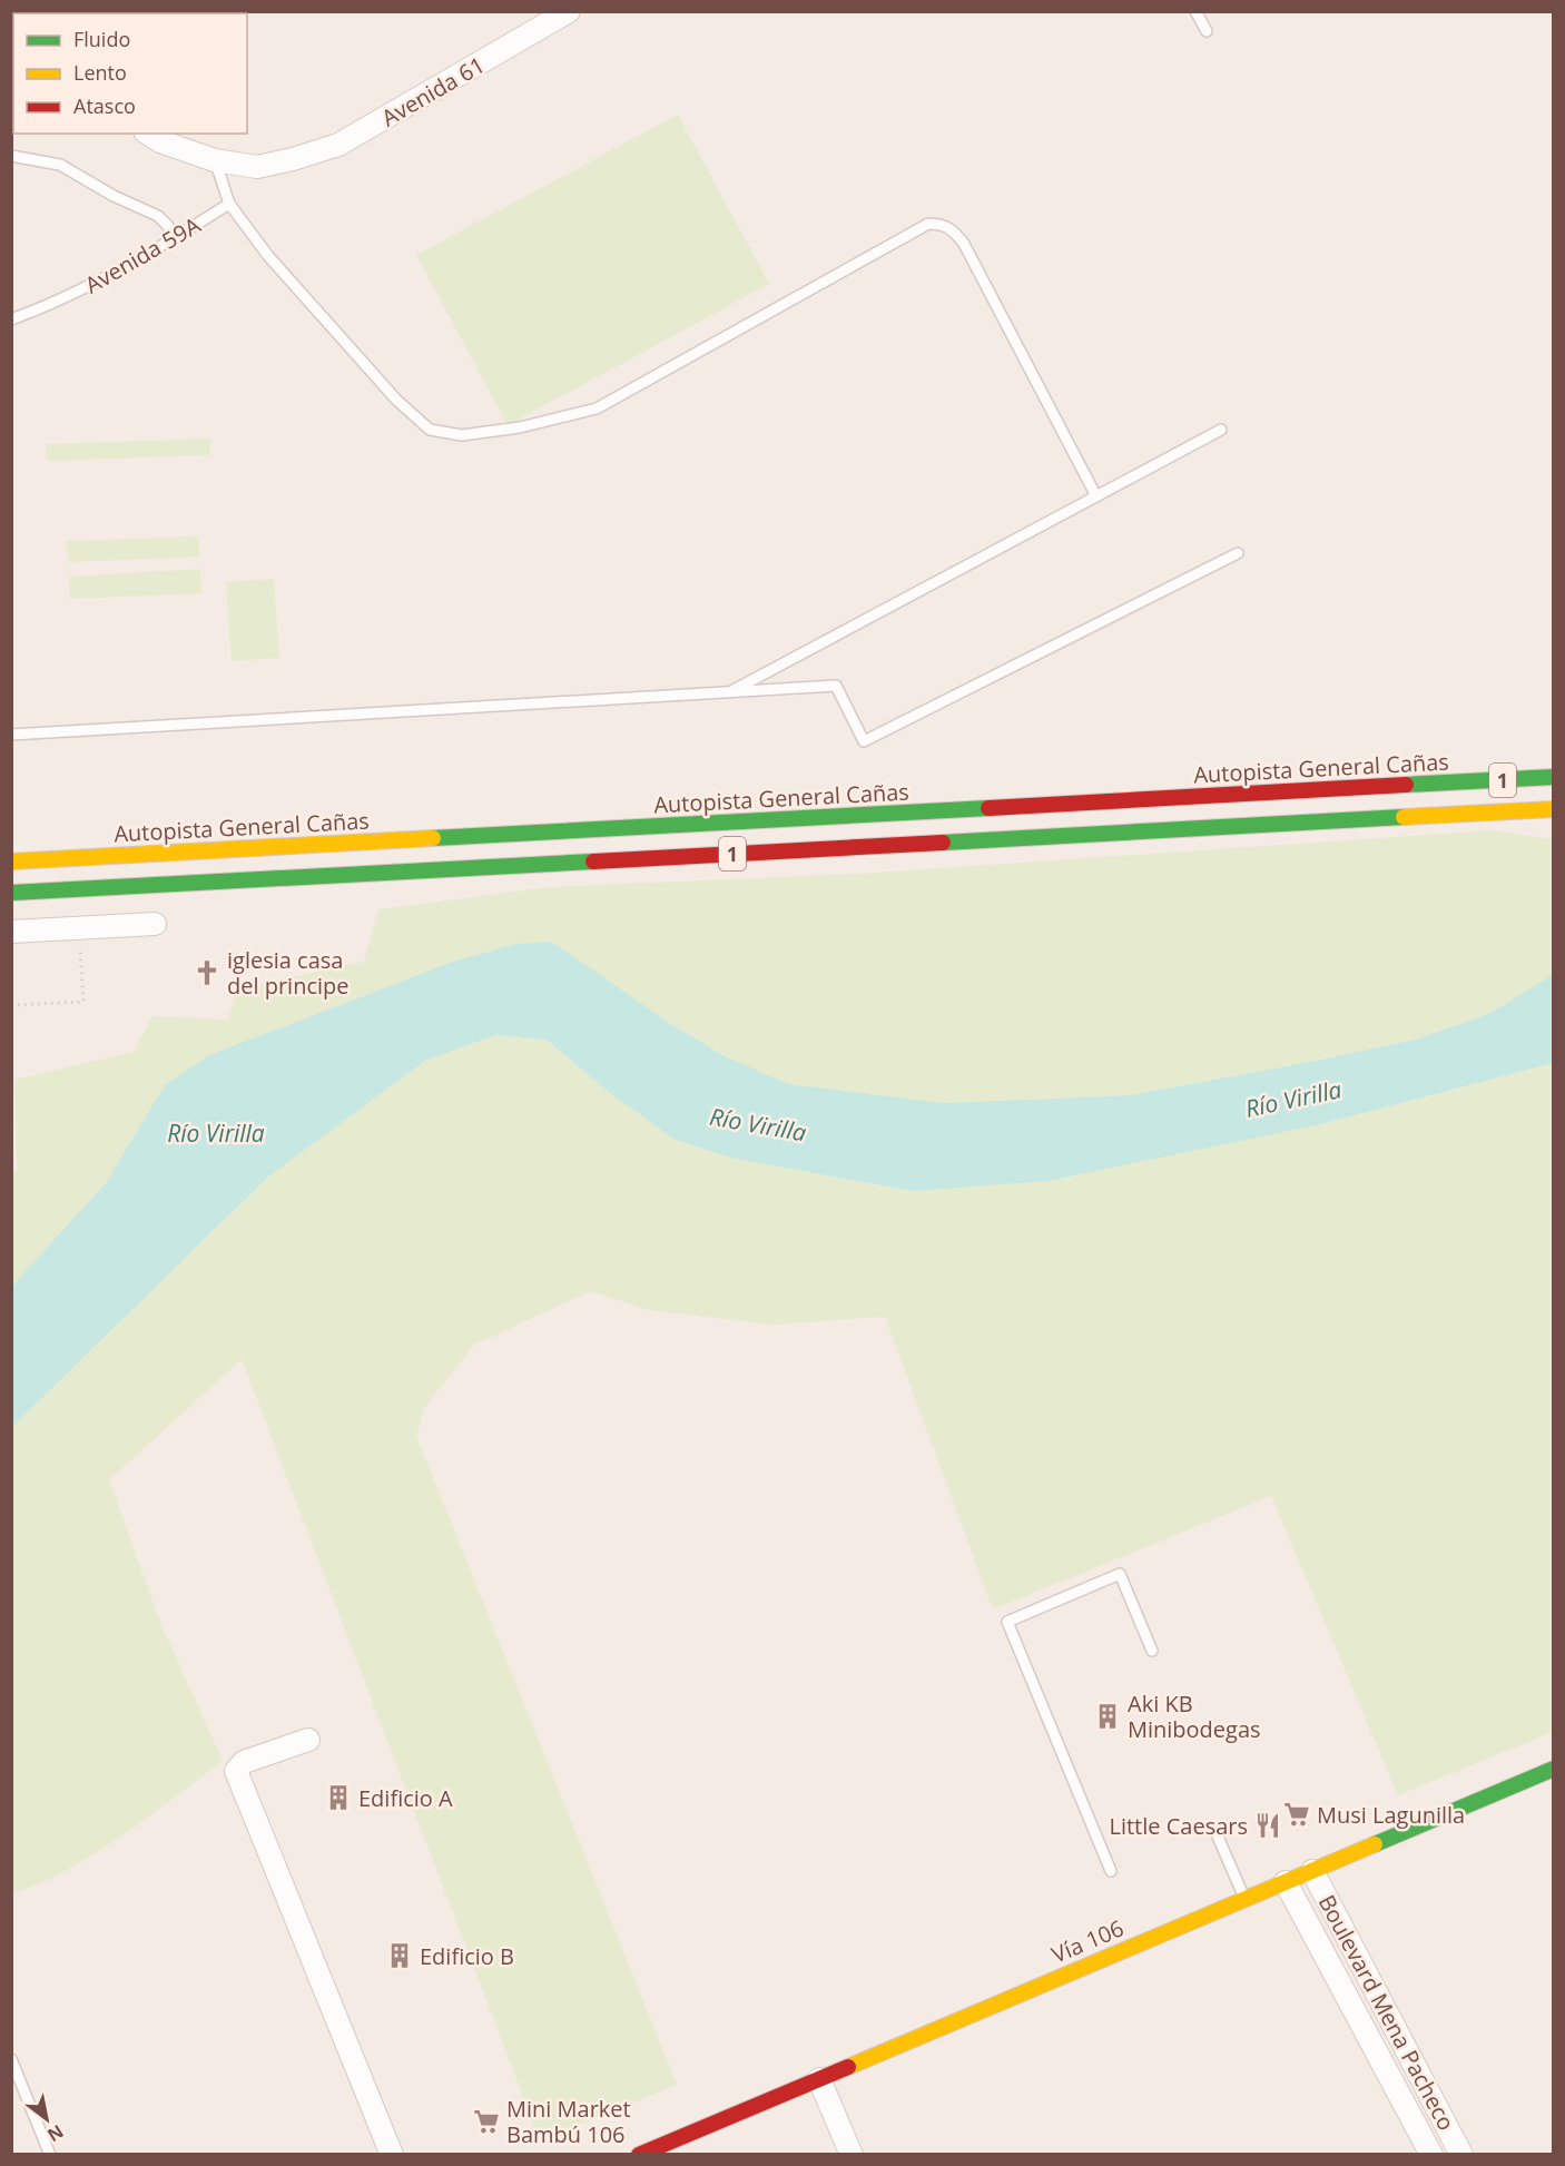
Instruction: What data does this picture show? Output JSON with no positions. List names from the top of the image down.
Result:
{
  "streets": {
    "main road": ["Autopista General Cañas", "1", "Vía 106"],
    "street": ["Avenida 61", "Boulevard Mena Pacheco"],
    "lane": ["Avenida 59A"]
  },
  "crossings": [
    ["Vía 106", "Boulevard Mena Pacheco"]
  ],
  "water": ["Río Virilla"],
  "places": {
    "church": ["iglesia casa del principe"],
    "building": ["Aki KB Minibodegas", "Edificio A", "Edificio B"],
    "supermarket": ["Musi Lagunilla", "Mini Market Bambú 106"],
    "restaurant": ["Little Caesars"]
  },
  "legend": ["Fluido", "Lento", "Atasco"],
  "north": "bottom right"
}
